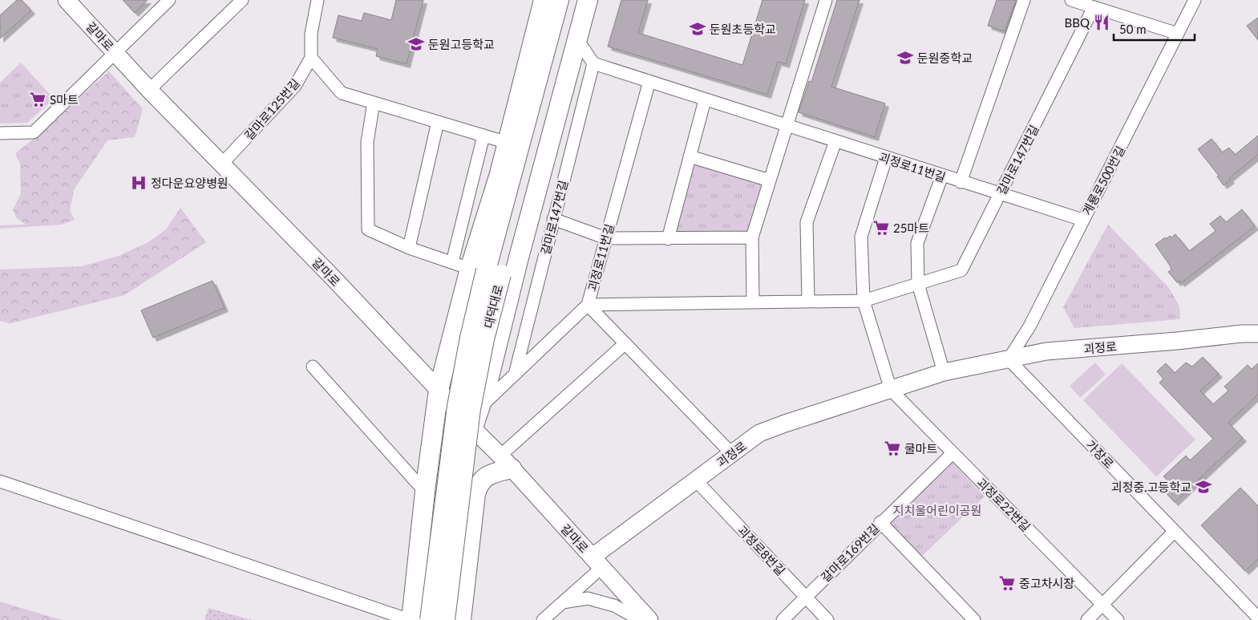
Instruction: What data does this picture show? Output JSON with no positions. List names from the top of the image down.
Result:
{
  "streets": {
    "main road": ["갈마로", "대덕대로", "괴정로"],
    "street": [
      "갈마로125번길",
      "갈마로147번길",
      "괴정로11번길",
      "계룡로500번길",
      "가장로",
      "괴정로22번길",
      "괴정로8번길",
      "갈마로169번길"
    ]
  },
  "crossings": [
    ["갈마로", "갈마로125번길"],
    ["갈마로", "괴정로"],
    ["갈마로147번길", "괴정로11번길"],
    ["괴정로11번길", "계룡로500번길"],
    ["괴정로11번길", "괴정로"],
    ["계룡로500번길", "괴정로"],
    ["계룡로500번길", "가장로"],
    ["괴정로", "가장로"],
    ["괴정로", "괴정로22번길"],
    ["괴정로", "괴정로8번길"],
    ["괴정로22번길", "갈마로169번길"],
    ["괴정로8번길", "갈마로169번길"]
  ],
  "parks": ["지치울어린이공원"],
  "places": {
    "restaurant": ["BBQ"],
    "school or university": [
      "둔원초등학교",
      "둔원고등학교",
      "둔원중학교",
      "괴정중.고등학교"
    ],
    "supermarket": [
      "S마트",
      "25마트",
      "쿨마트",
      "중고차시장"
    ],
    "hospital": ["정다운요양병원"]
  },
  "scale_bar": "50 m"
}
